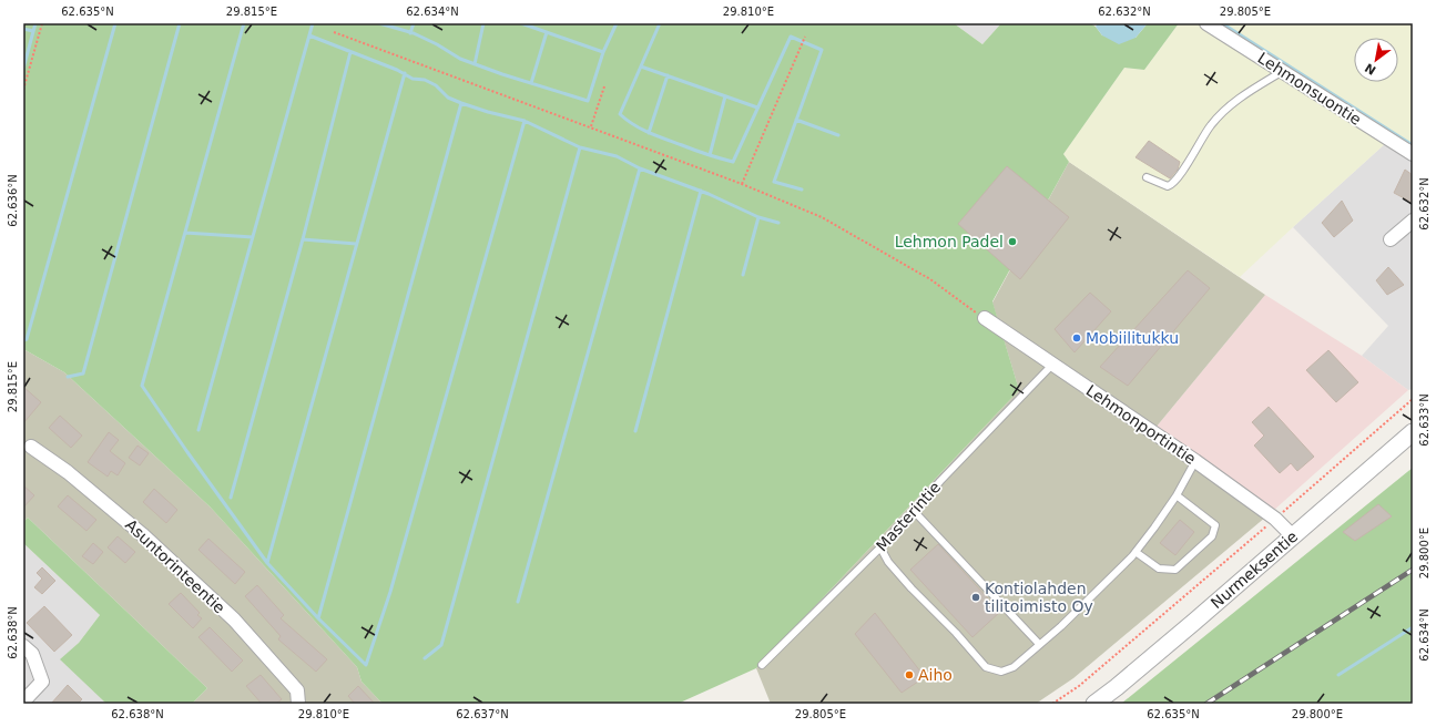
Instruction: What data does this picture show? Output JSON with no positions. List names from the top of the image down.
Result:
{
  "streets": {
    "street": [
      "Lehmonsuontie",
      "Lehmonportintie",
      "Asuntorinteentie",
      "Nurmeksentie"
    ],
    "lane": ["Masterintie"]
  },
  "crossings": [
    ["Lehmonportintie", "Masterintie"],
    ["Lehmonportintie", "Nurmeksentie"]
  ],
  "places": [
    "Lehmon Padel",
    "Mobiilitukku",
    "Kontiolahden tilitoimisto Oy",
    "Aiho"
  ],
  "north": "bottom left",
  "coordinates": [
    "62.635°N",
    "29.815°E",
    "62.634°N",
    "29.810°E",
    "62.632°N",
    "29.805°E",
    "62.636°N",
    "62.633°N",
    "29.800°E",
    "62.638°N",
    "62.637°N"
  ]
}
